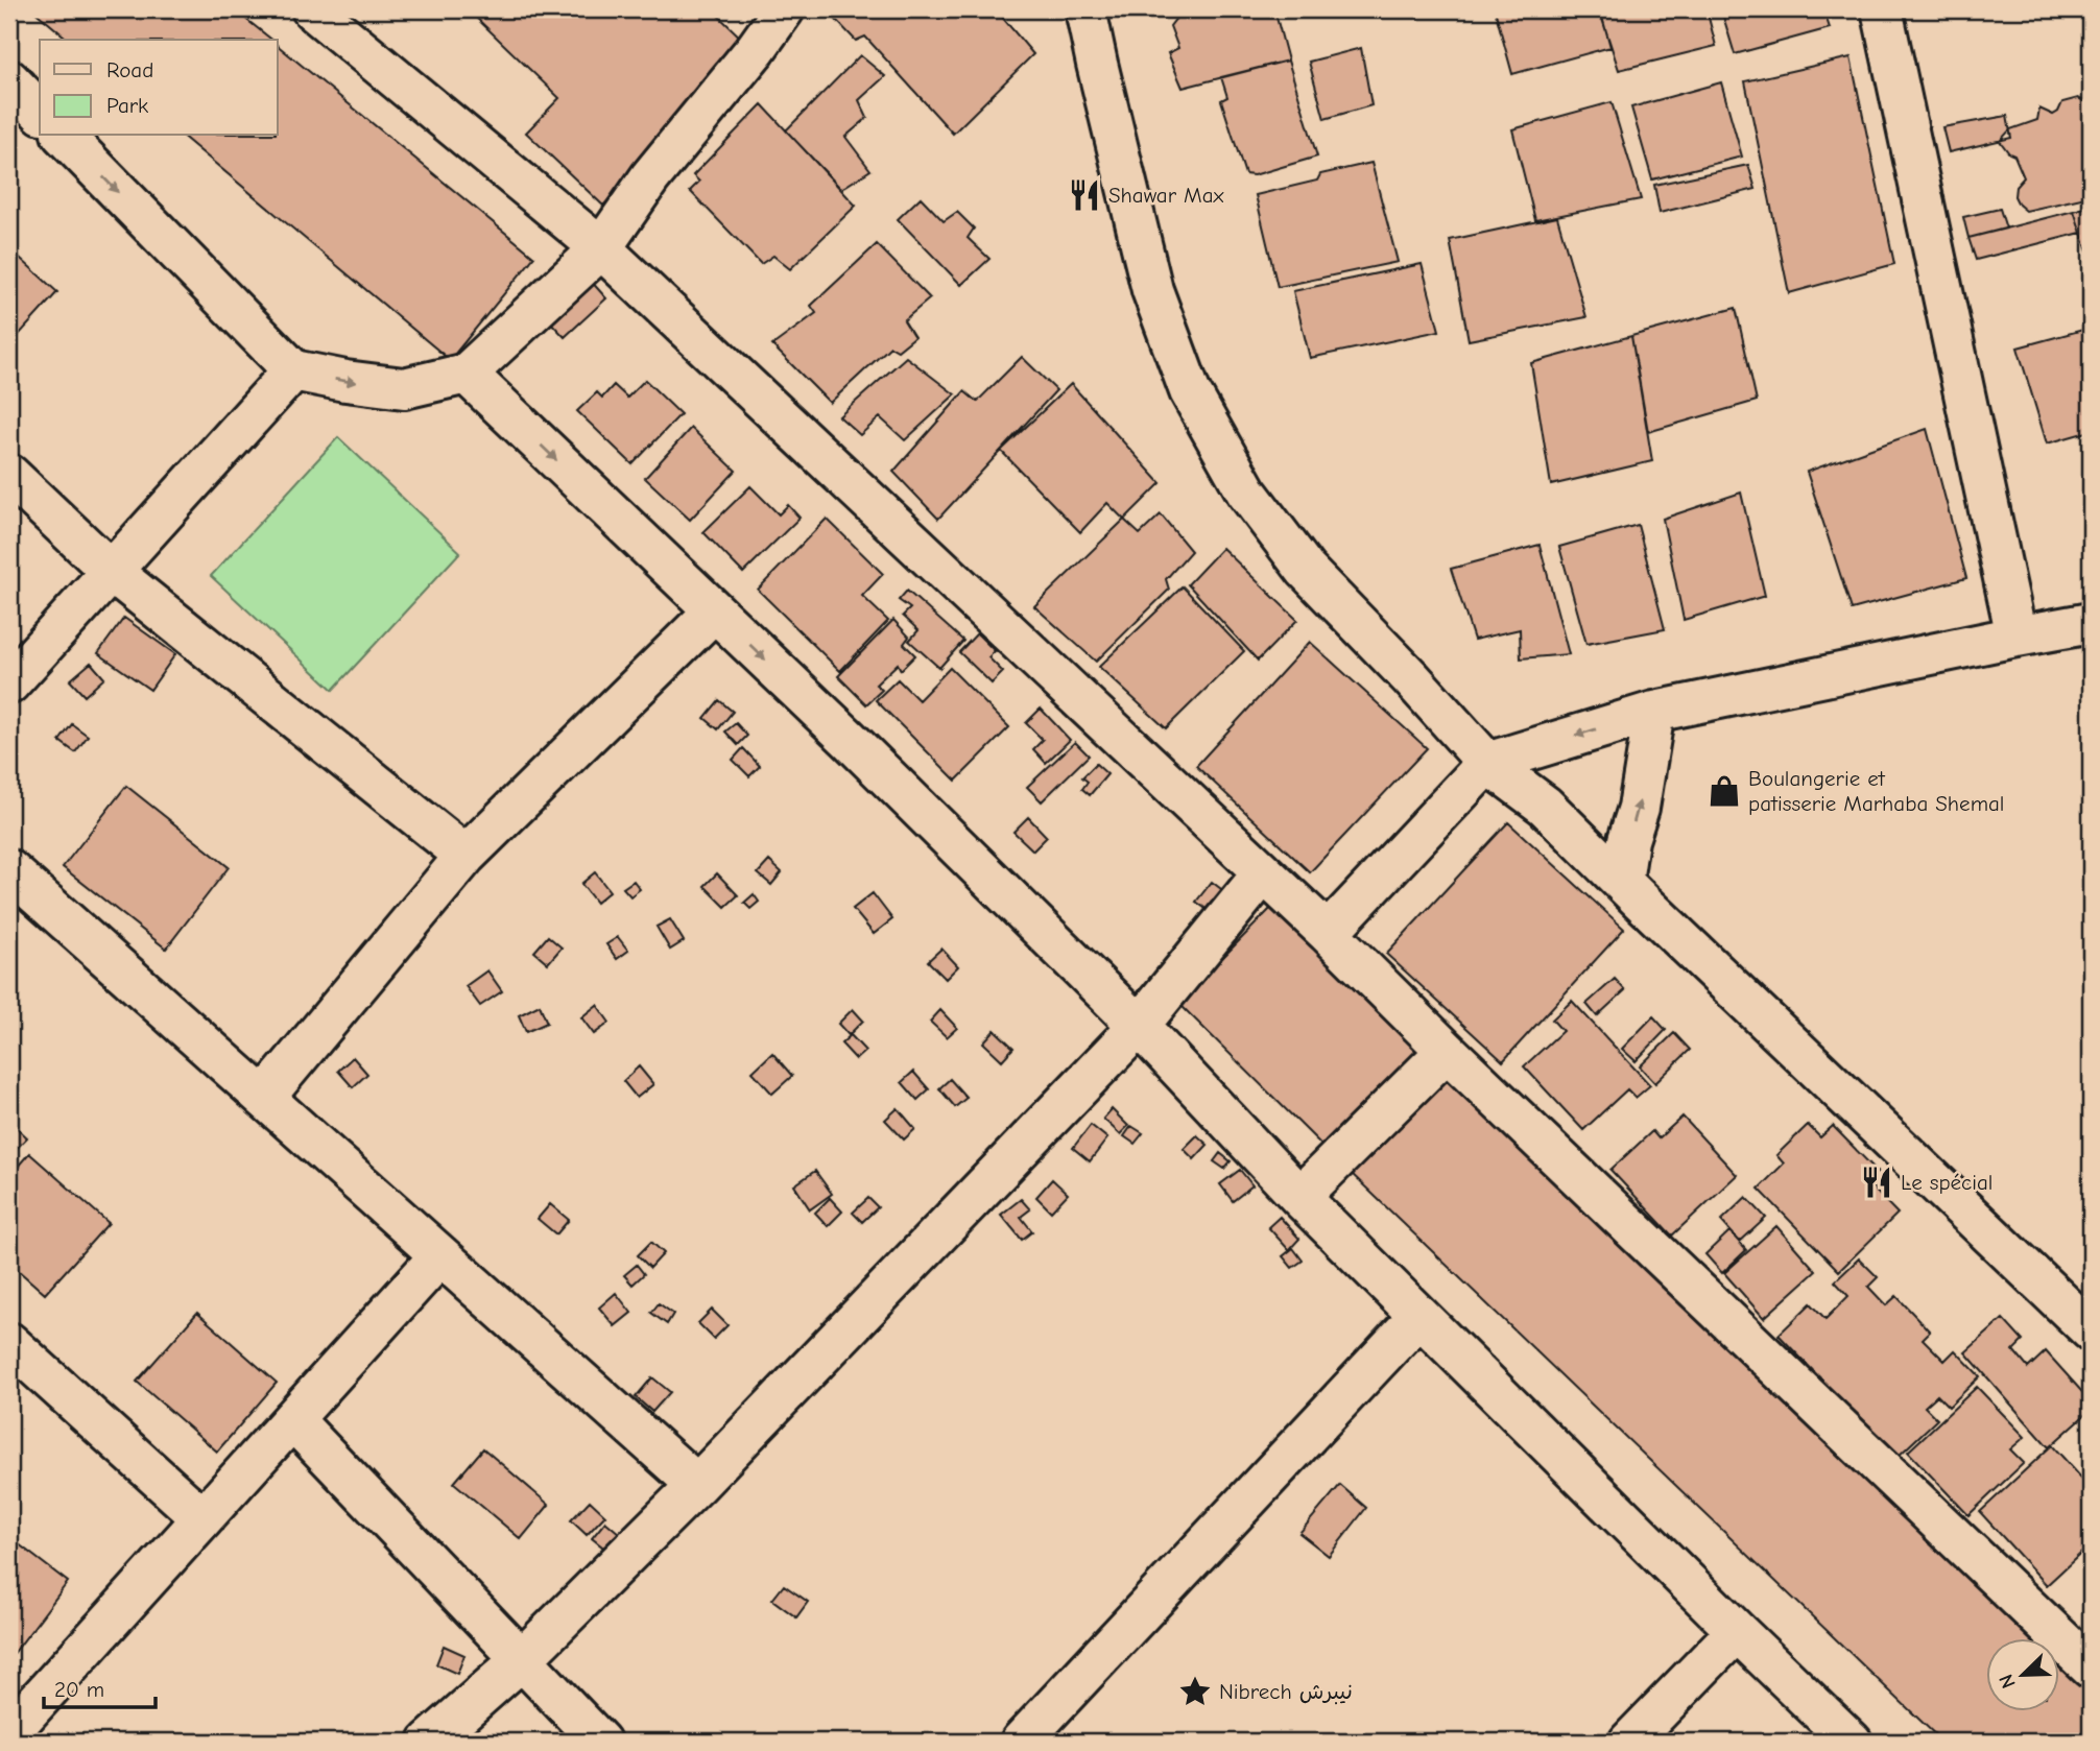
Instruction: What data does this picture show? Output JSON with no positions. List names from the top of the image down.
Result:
{
  "places": {
    "restaurant": ["Shawar Max", "Le spécial"],
    "shop": ["Boulangerie et patisserie Marhaba Shemal"],
    "place": ["Nibrech نيبرش"]
  },
  "legend": ["Road", "Park"],
  "scale_bar": "20 m",
  "north": "bottom left"
}
